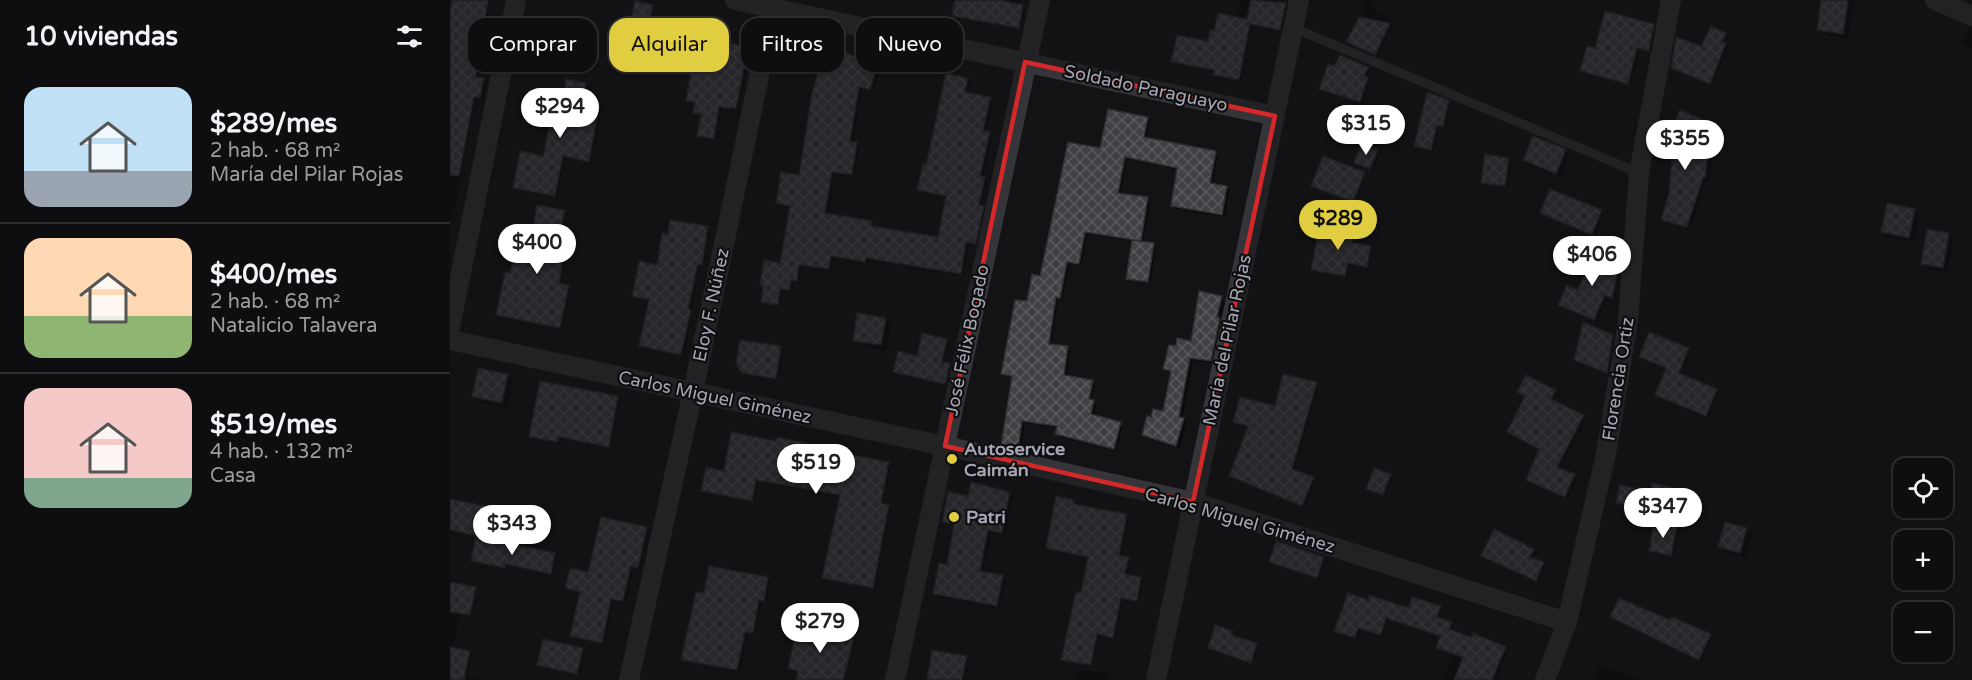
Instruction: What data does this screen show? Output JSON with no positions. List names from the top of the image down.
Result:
{
  "streets": {
    "street": [
      "Soldado Paraguayo",
      "Eloy F. Núñez",
      "José Félix Bogado",
      "María del Pilar Rojas",
      "Florencia Ortiz",
      "Carlos Miguel Giménez"
    ]
  },
  "crossings": [
    ["Soldado Paraguayo", "Eloy F. Núñez"],
    ["Soldado Paraguayo", "José Félix Bogado"],
    ["Soldado Paraguayo", "María del Pilar Rojas"],
    ["Eloy F. Núñez", "Carlos Miguel Giménez"],
    ["José Félix Bogado", "Carlos Miguel Giménez"],
    ["María del Pilar Rojas", "Carlos Miguel Giménez"],
    ["Florencia Ortiz", "Carlos Miguel Giménez"]
  ],
  "places": ["Autoservice Caimán", "Patri"],
  "page": {
    "heading": "10 viviendas",
    "chip": [
      "Comprar",
      "Alquilar",
      "Filtros",
      "Nuevo"
    ],
    "list": [
      {
        "name": "$289/mes",
        "note": "2 hab. · 68 m² · María del Pilar Rojas"
      },
      {
        "name": "$400/mes",
        "note": "2 hab. · 68 m² · Natalicio Talavera"
      },
      {
        "name": "$519/mes",
        "note": "4 hab. · 132 m² · Casa"
      }
    ],
    "price": [
      "$294",
      "$315",
      "$355",
      "$289",
      "$400",
      "$406",
      "$519",
      "$347",
      "$343",
      "$279"
    ],
    "map_buttons": ["+", "−"]
  }
}
